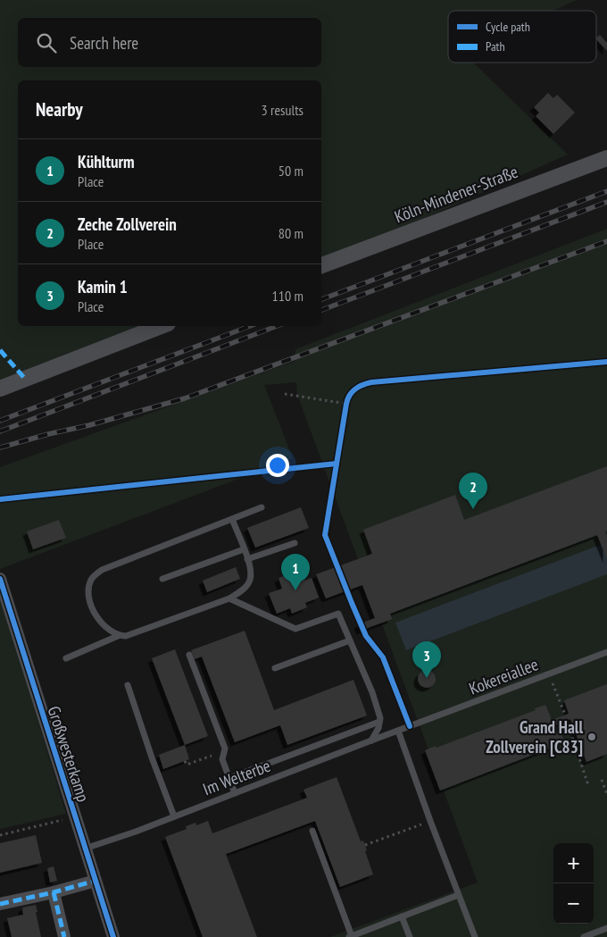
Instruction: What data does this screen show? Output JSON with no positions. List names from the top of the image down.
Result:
{
  "streets": {
    "street": ["Köln-Mindener-Straße", "Großwesterkamp"],
    "lane": ["Kokereiallee", "Im Welterbe"]
  },
  "crossings": [
    ["Kokereiallee", "Im Welterbe"],
    ["Großwesterkamp", "Im Welterbe"]
  ],
  "places": ["Grand Hall Zollverein [C83]"],
  "legend": ["Cycle path", "Path"],
  "page": {
    "search": "Search here",
    "heading": ["Nearby", "3 results"],
    "list": [
      {
        "mark": "1",
        "name": "Kühlturm",
        "note": "Place",
        "value": "50 m"
      },
      {
        "mark": "2",
        "name": "Zeche Zollverein",
        "note": "Place",
        "value": "80 m"
      },
      {
        "mark": "3",
        "name": "Kamin 1",
        "note": "Place",
        "value": "110 m"
      }
    ],
    "pins": ["2", "1", "3"],
    "map_buttons": ["+", "−"]
  }
}
